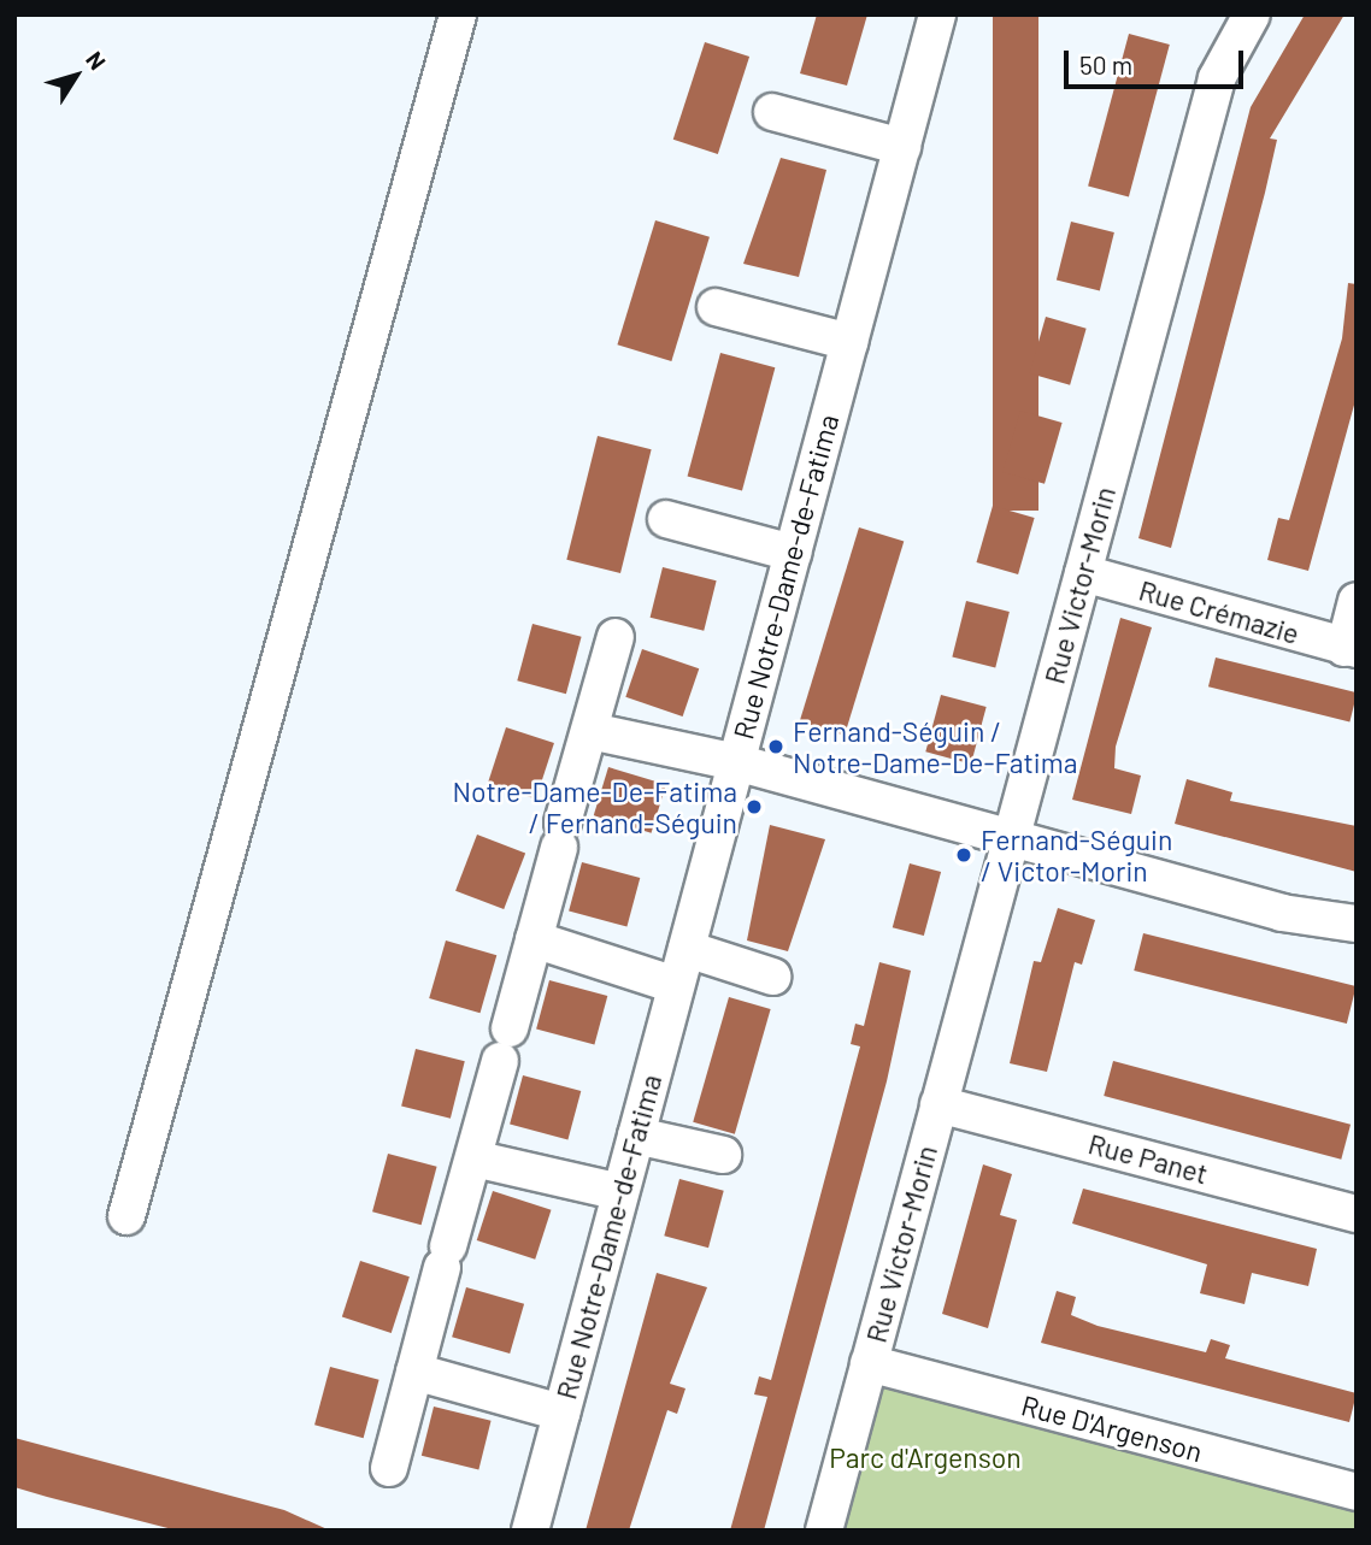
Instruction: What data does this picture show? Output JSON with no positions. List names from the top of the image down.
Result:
{
  "streets": {
    "street": [
      "Rue Notre-Dame-de-Fatima",
      "Rue Victor-Morin",
      "Rue Crémazie",
      "Rue Panet",
      "Rue D'Argenson"
    ]
  },
  "crossings": [
    ["Rue Victor-Morin", "Rue Crémazie"],
    ["Rue Victor-Morin", "Rue Panet"],
    ["Rue Victor-Morin", "Rue D'Argenson"]
  ],
  "parks": ["Parc d'Argenson"],
  "places": ["Fernand-Séguin / Notre-Dame-De-Fatima", "Notre-Dame-De-Fatima / Fernand-Séguin", "Fernand-Séguin / Victor-Morin"],
  "scale_bar": "50 m",
  "north": "top right"
}
